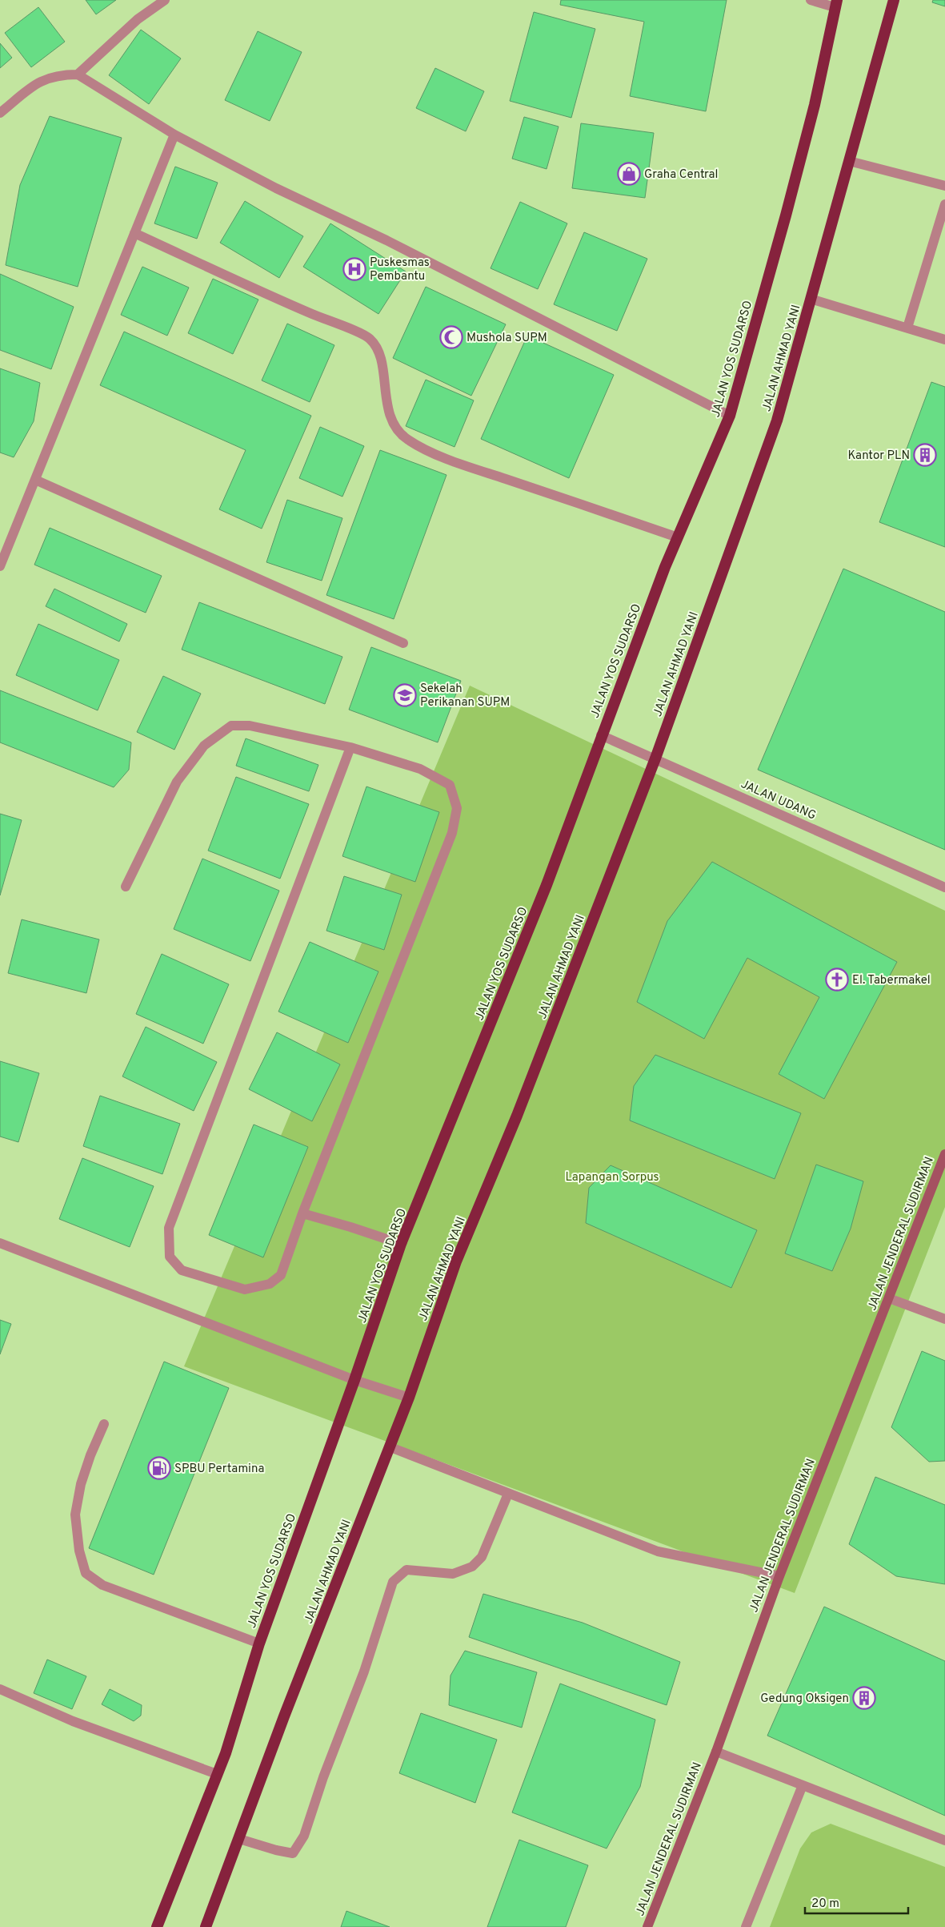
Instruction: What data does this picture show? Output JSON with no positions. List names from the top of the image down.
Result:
{
  "streets": {
    "highway": ["JALAN AHMAD YANI", "JALAN YOS SUDARSO"],
    "main road": ["JALAN JENDERAL SUDIRMAN"],
    "street": ["JALAN UDANG"]
  },
  "crossings": [
    ["JALAN AHMAD YANI", "JALAN UDANG"],
    ["JALAN YOS SUDARSO", "JALAN UDANG"]
  ],
  "parks": ["Lapangan Sorpus"],
  "places": {
    "shop": ["Graha Central"],
    "hospital": ["Puskesmas Pembantu"],
    "mosque": ["Mushola SUPM"],
    "building": ["Kantor PLN", "Gedung Oksigen"],
    "school or university": ["Sekelah Perikanan SUPM"],
    "church": ["El. Tabermakel"],
    "fuel station": ["SPBU Pertamina"]
  },
  "scale_bar": "20 m"
}
